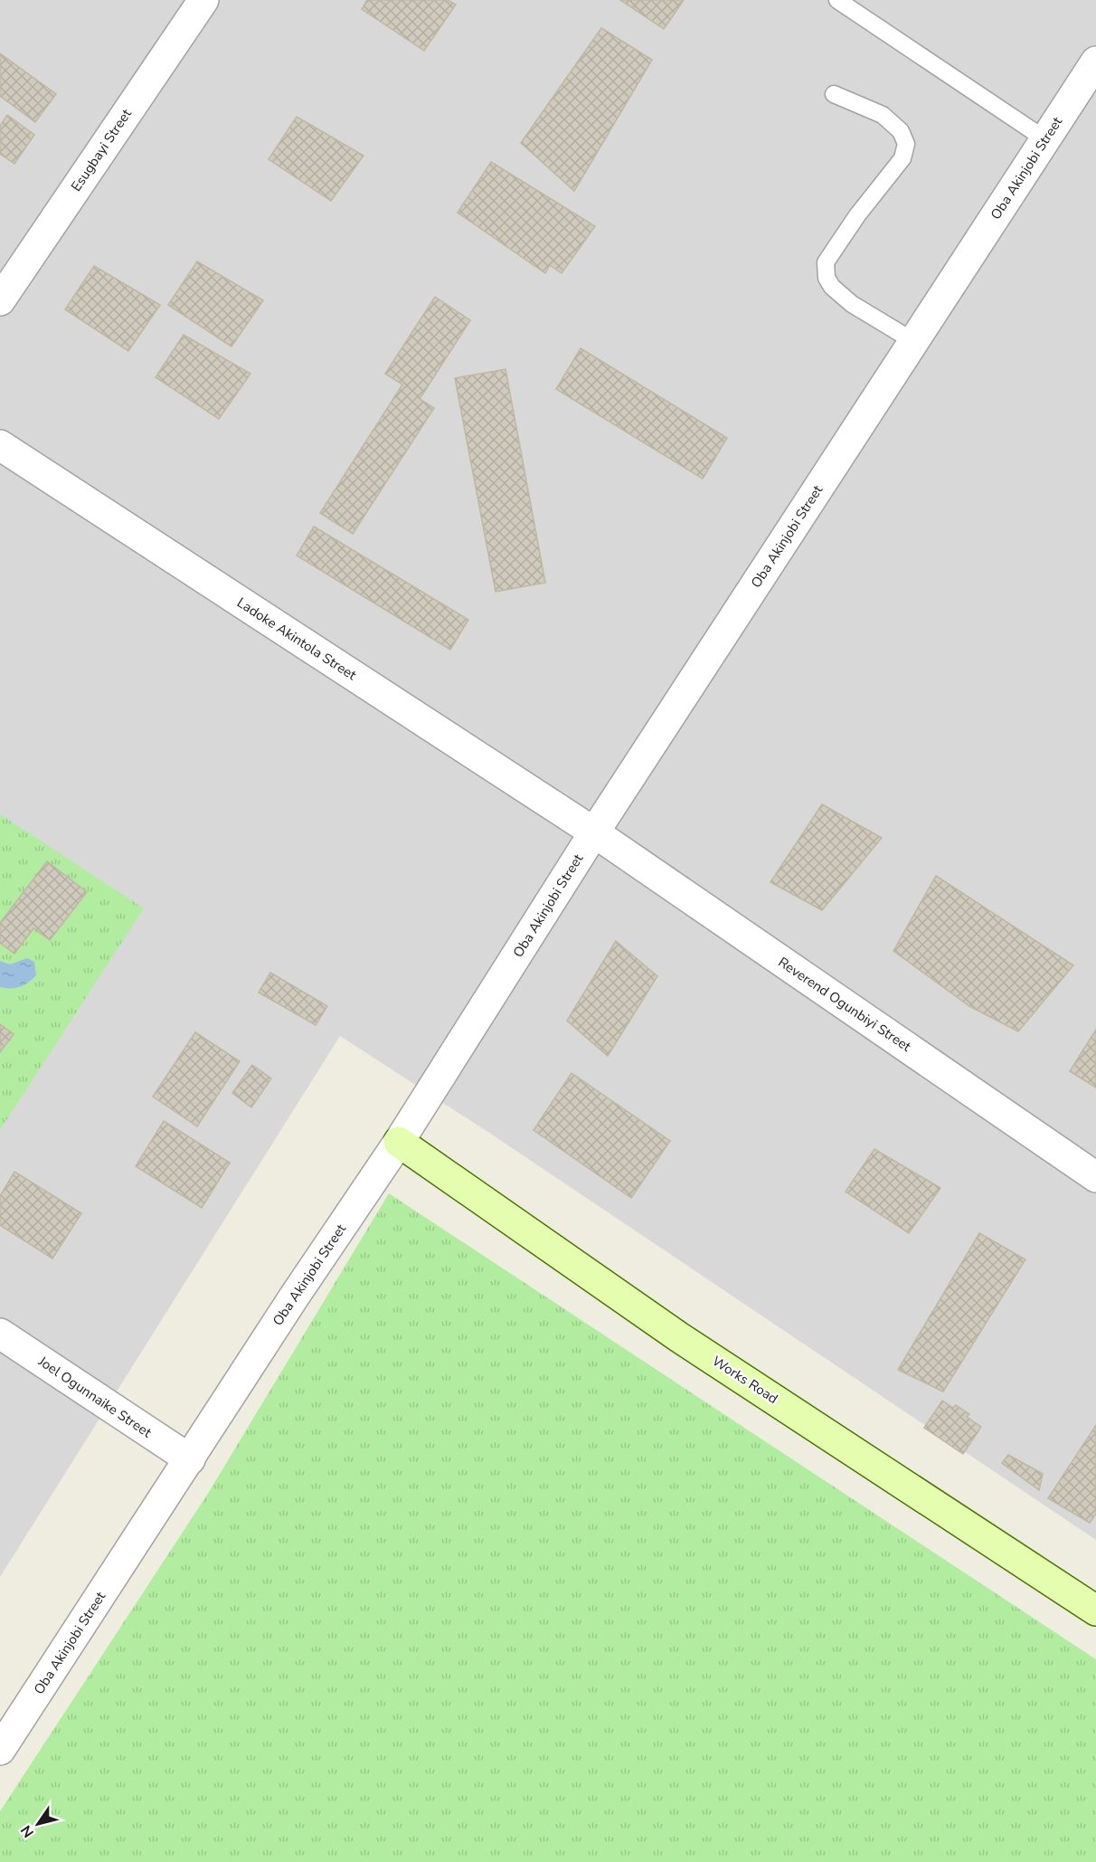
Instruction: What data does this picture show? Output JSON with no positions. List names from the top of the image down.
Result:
{
  "streets": {
    "main road": ["Works Road"],
    "street": [
      "Esugbayi Street",
      "Oba Akinjobi Street",
      "Ladoke Akintola Street",
      "Reverend Ogunbiyi Street",
      "Joel Ogunnaike Street"
    ]
  },
  "crossings": [
    ["Oba Akinjobi Street", "Ladoke Akintola Street"],
    ["Oba Akinjobi Street", "Reverend Ogunbiyi Street"],
    ["Oba Akinjobi Street", "Works Road"],
    ["Oba Akinjobi Street", "Joel Ogunnaike Street"],
    ["Ladoke Akintola Street", "Reverend Ogunbiyi Street"]
  ],
  "north": "bottom left"
}
